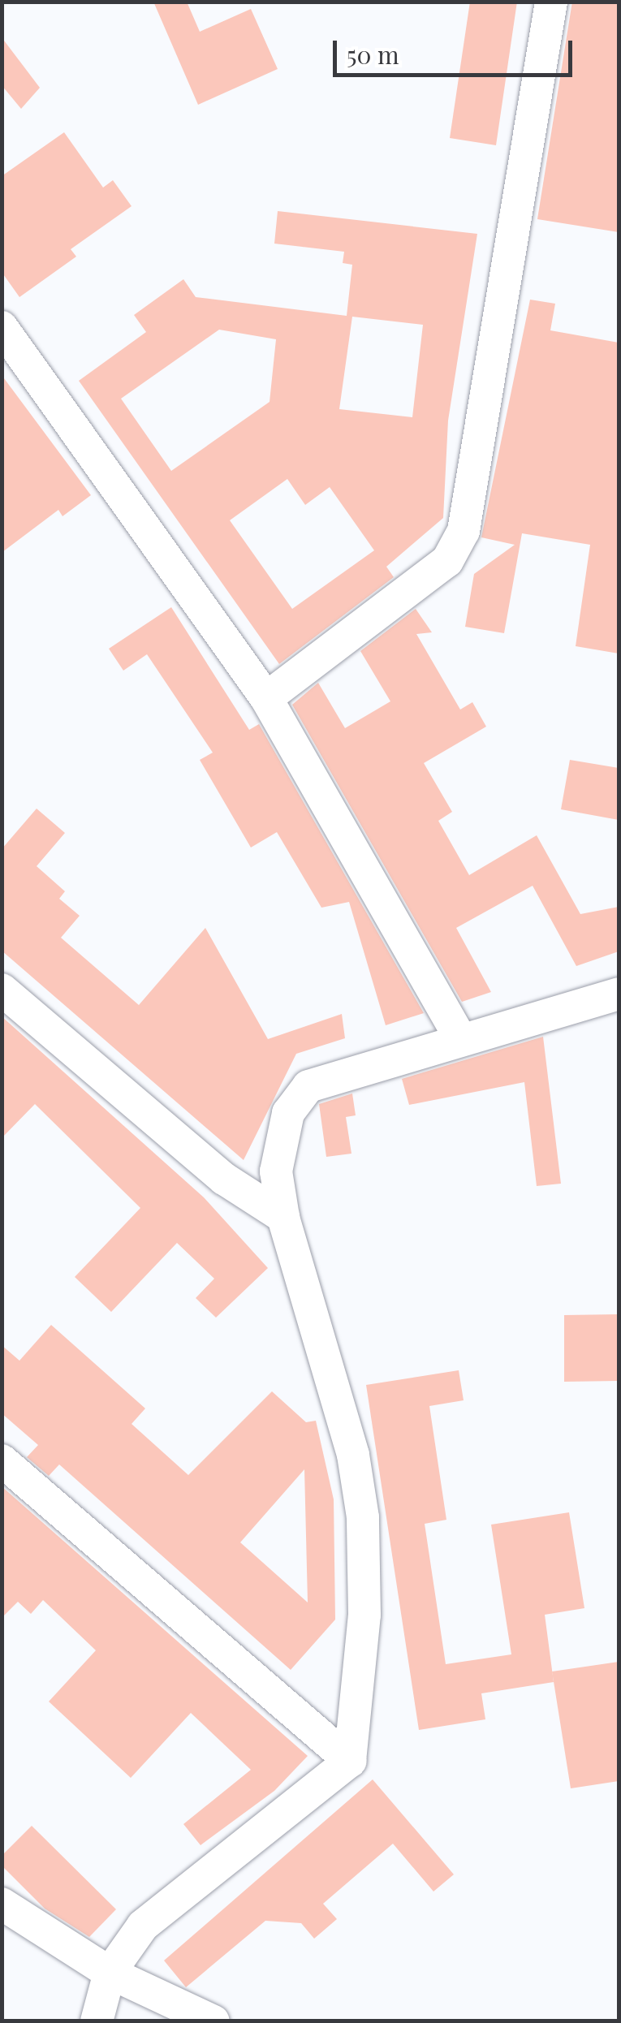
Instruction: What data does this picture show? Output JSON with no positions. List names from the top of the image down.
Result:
{
  "scale_bar": "50 m"
}
